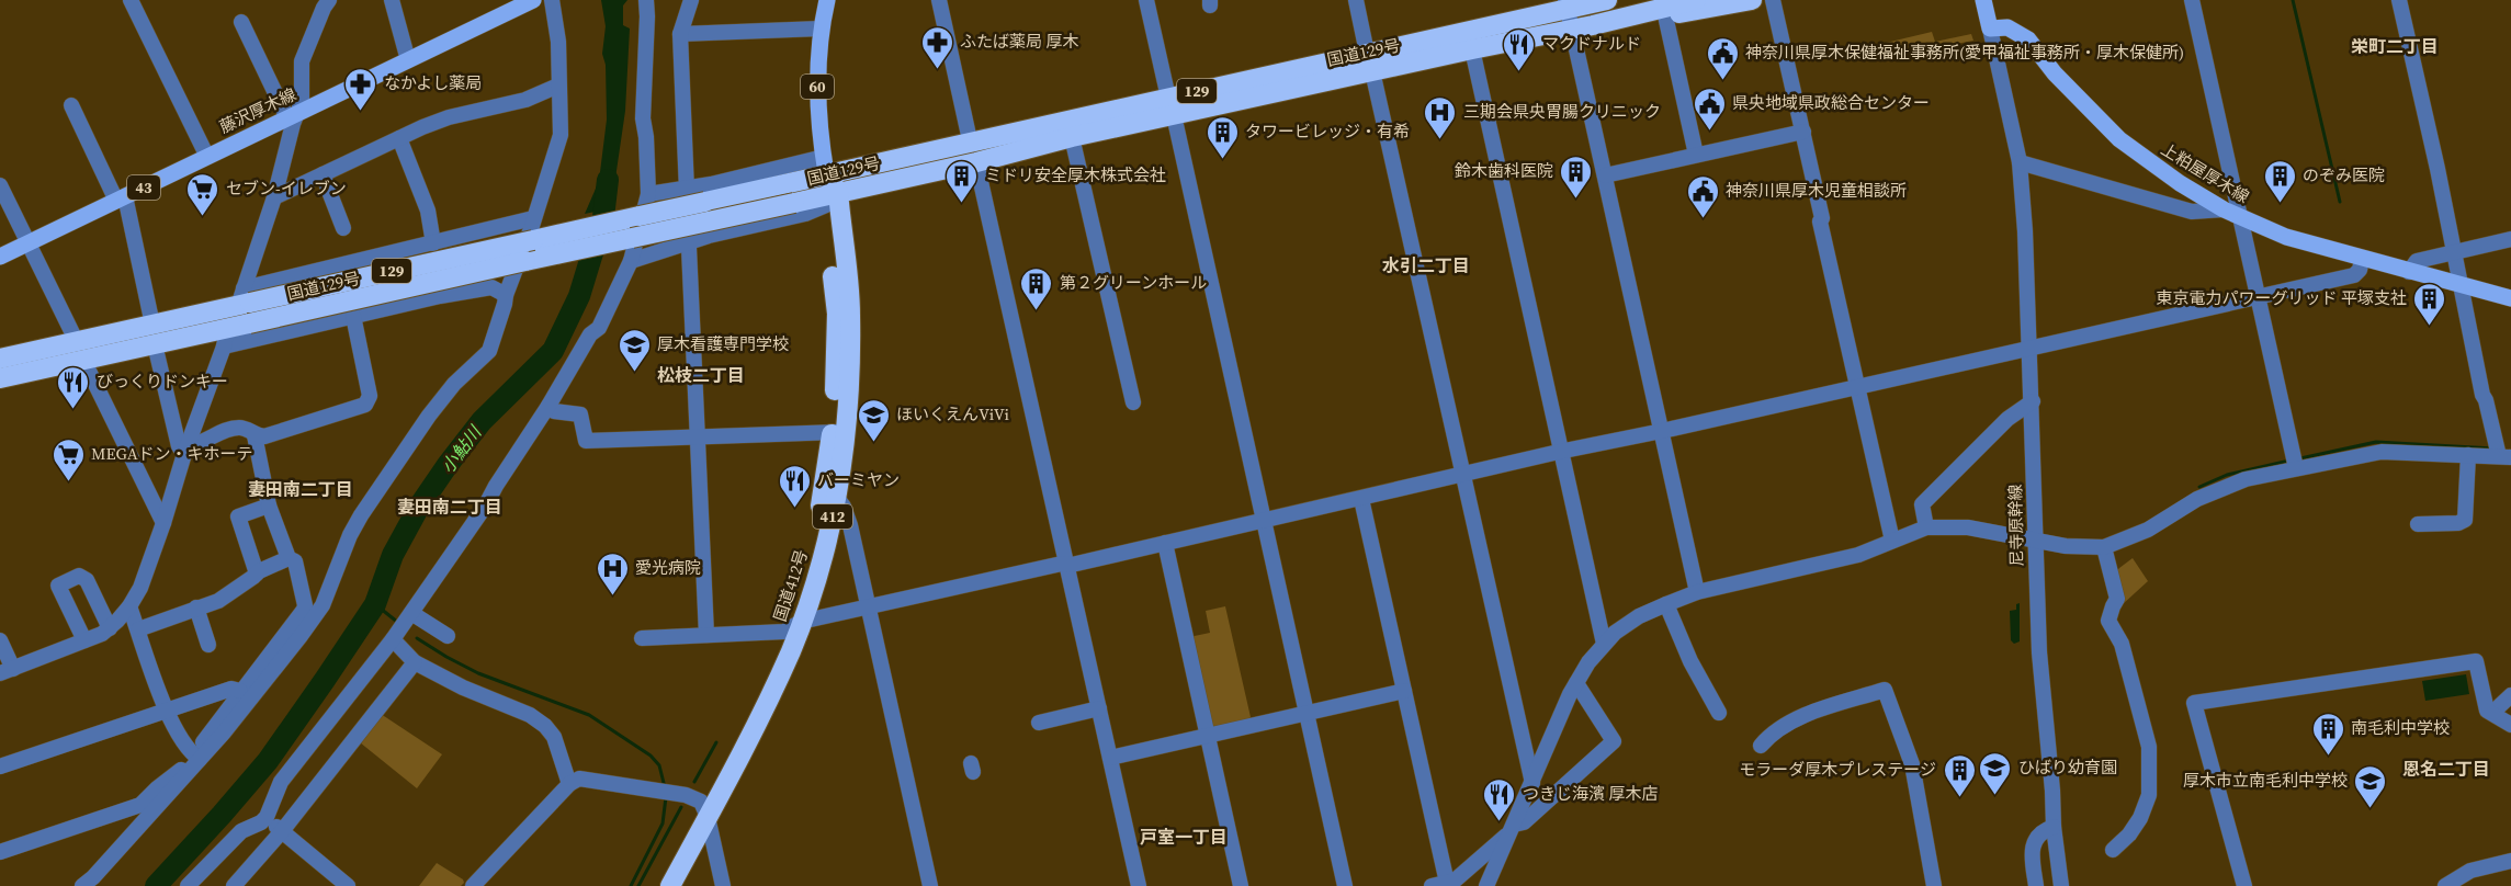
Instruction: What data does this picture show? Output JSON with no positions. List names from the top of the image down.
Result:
{
  "streets": {
    "highway": [
      "国道129号",
      "129",
      "412",
      "国道412号"
    ],
    "main road": [
      "60",
      "藤沢厚木線",
      "上粕屋厚木線",
      "43"
    ],
    "street": ["尼寺原幹線"]
  },
  "crossings": [
    ["国道129号", "60"],
    ["国道129号", "129"],
    ["国道129号", "412"],
    ["国道129号", "国道412号"],
    ["60", "412"],
    ["上粕屋厚木線", "尼寺原幹線"],
    ["412", "国道412号"]
  ],
  "districts": [
    "栄町二丁目",
    "水引二丁目",
    "松枝二丁目",
    "妻田南二丁目",
    "妻田南二丁目",
    "恩名二丁目",
    "戸室一丁目"
  ],
  "water": ["小鮎川"],
  "places": {
    "pharmacy": ["ふたば薬局 厚木", "なかよし薬局"],
    "restaurant": [
      "マクドナルド",
      "びっくりドンキー",
      "バーミヤン",
      "つきじ海濱 厚木店"
    ],
    "public building": ["神奈川県厚木保健福祉事務所(愛甲福祉事務所・厚木保健所)", "県央地域県政総合センター", "神奈川県厚木児童相談所"],
    "hospital": ["三期会県央胃腸クリニック", "愛光病院"],
    "building": [
      "タワービレッジ・有希",
      "鈴木歯科医院",
      "ミドリ安全厚木株式会社",
      "のぞみ医院",
      "第２グリーンホール",
      "東京電力パワーグリッド 平塚支社",
      "南毛利中学校",
      "モラーダ厚木プレステージ"
    ],
    "supermarket": ["セブン-イレブン", "MEGAドン・キホーテ"],
    "school or university": [
      "厚木看護専門学校",
      "ほいくえんViVi",
      "ひばり幼育園",
      "厚木市立南毛利中学校"
    ]
  }
}
